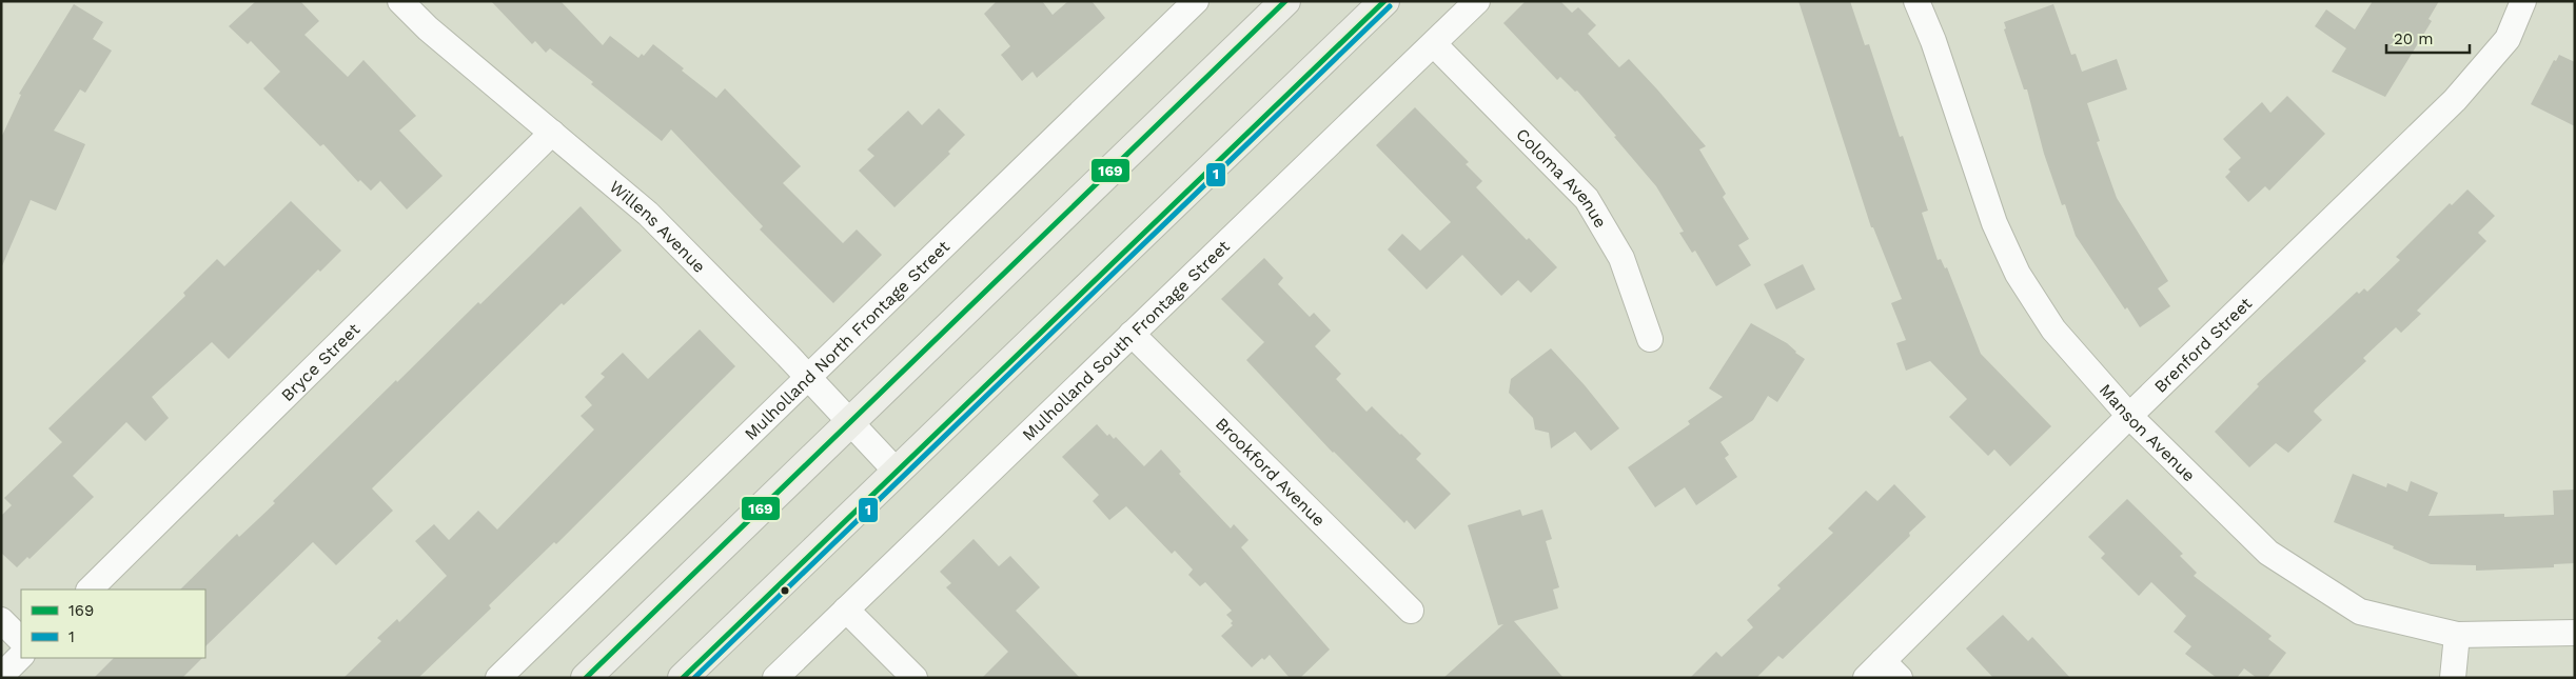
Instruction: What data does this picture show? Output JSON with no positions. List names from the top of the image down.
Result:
{
  "streets": {
    "street": [
      "Coloma Avenue",
      "Willens Avenue",
      "Mulholland North Frontage Street",
      "Mulholland South Frontage Street",
      "Brenford Street",
      "Bryce Street",
      "Manson Avenue",
      "Brookford Avenue"
    ]
  },
  "crossings": [
    ["Coloma Avenue", "Mulholland South Frontage Street"],
    ["Willens Avenue", "Mulholland North Frontage Street"],
    ["Willens Avenue", "Bryce Street"],
    ["Mulholland South Frontage Street", "Brookford Avenue"],
    ["Brenford Street", "Manson Avenue"]
  ],
  "lines": ["transit line 169", "transit line 1"],
  "legend": ["169", "1"],
  "scale_bar": "20 m"
}
